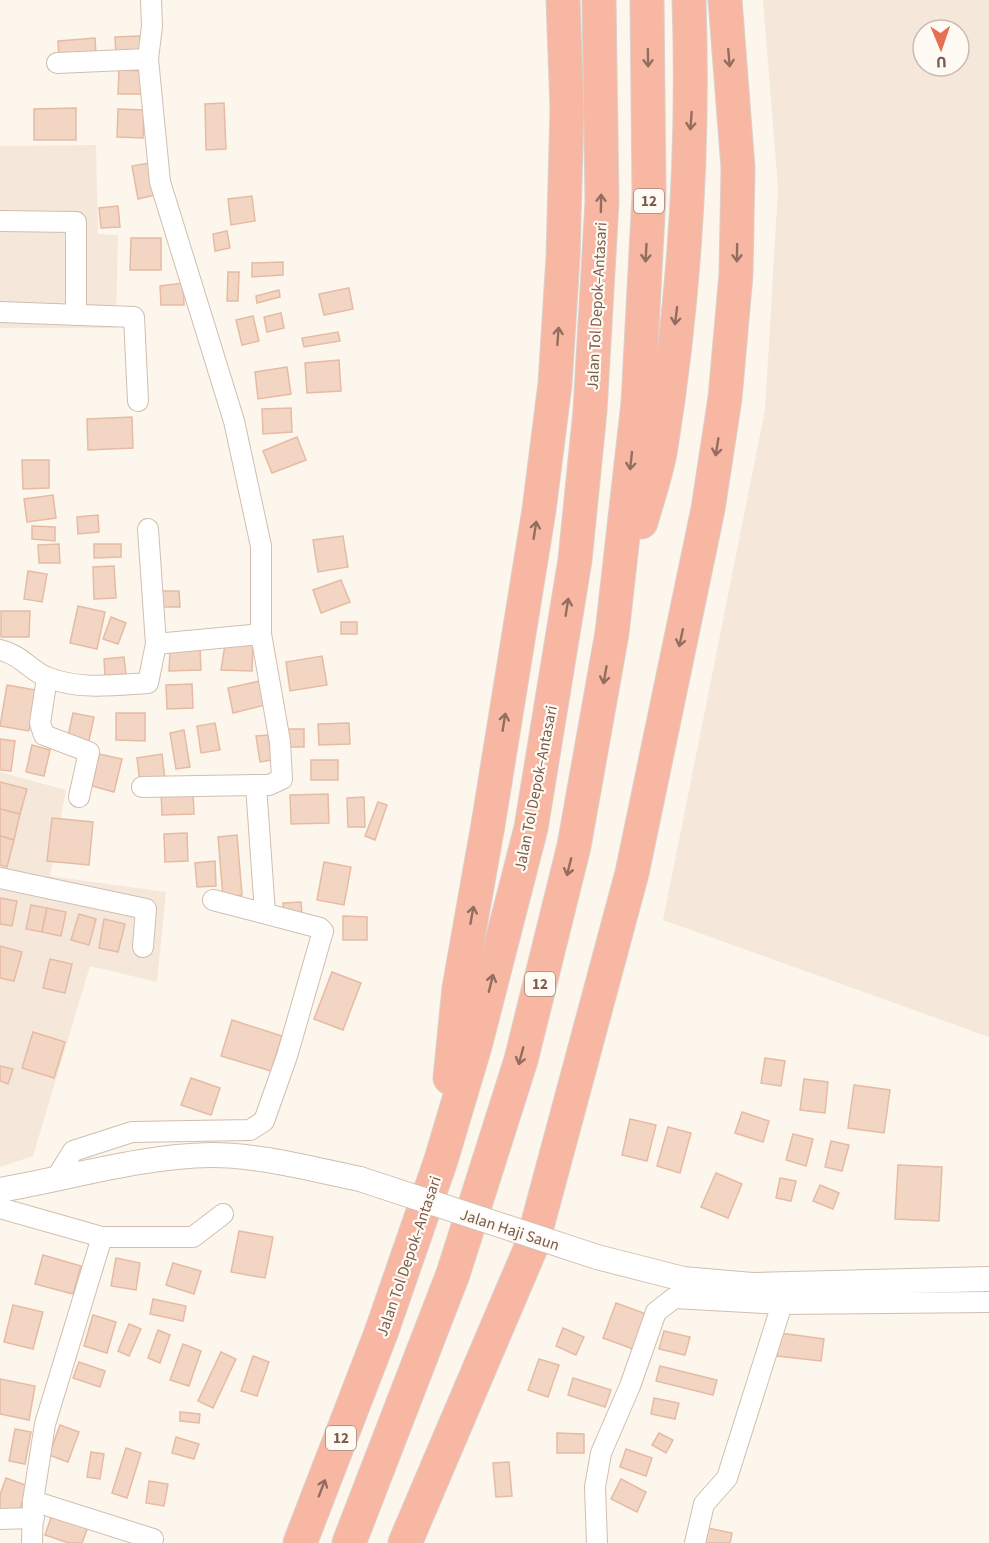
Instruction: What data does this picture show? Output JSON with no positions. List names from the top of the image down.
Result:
{
  "streets": {
    "highway": ["12", "Jalan Tol Depok–Antasari"],
    "street": ["Jalan Haji Saun"]
  },
  "north": "bottom"
}
